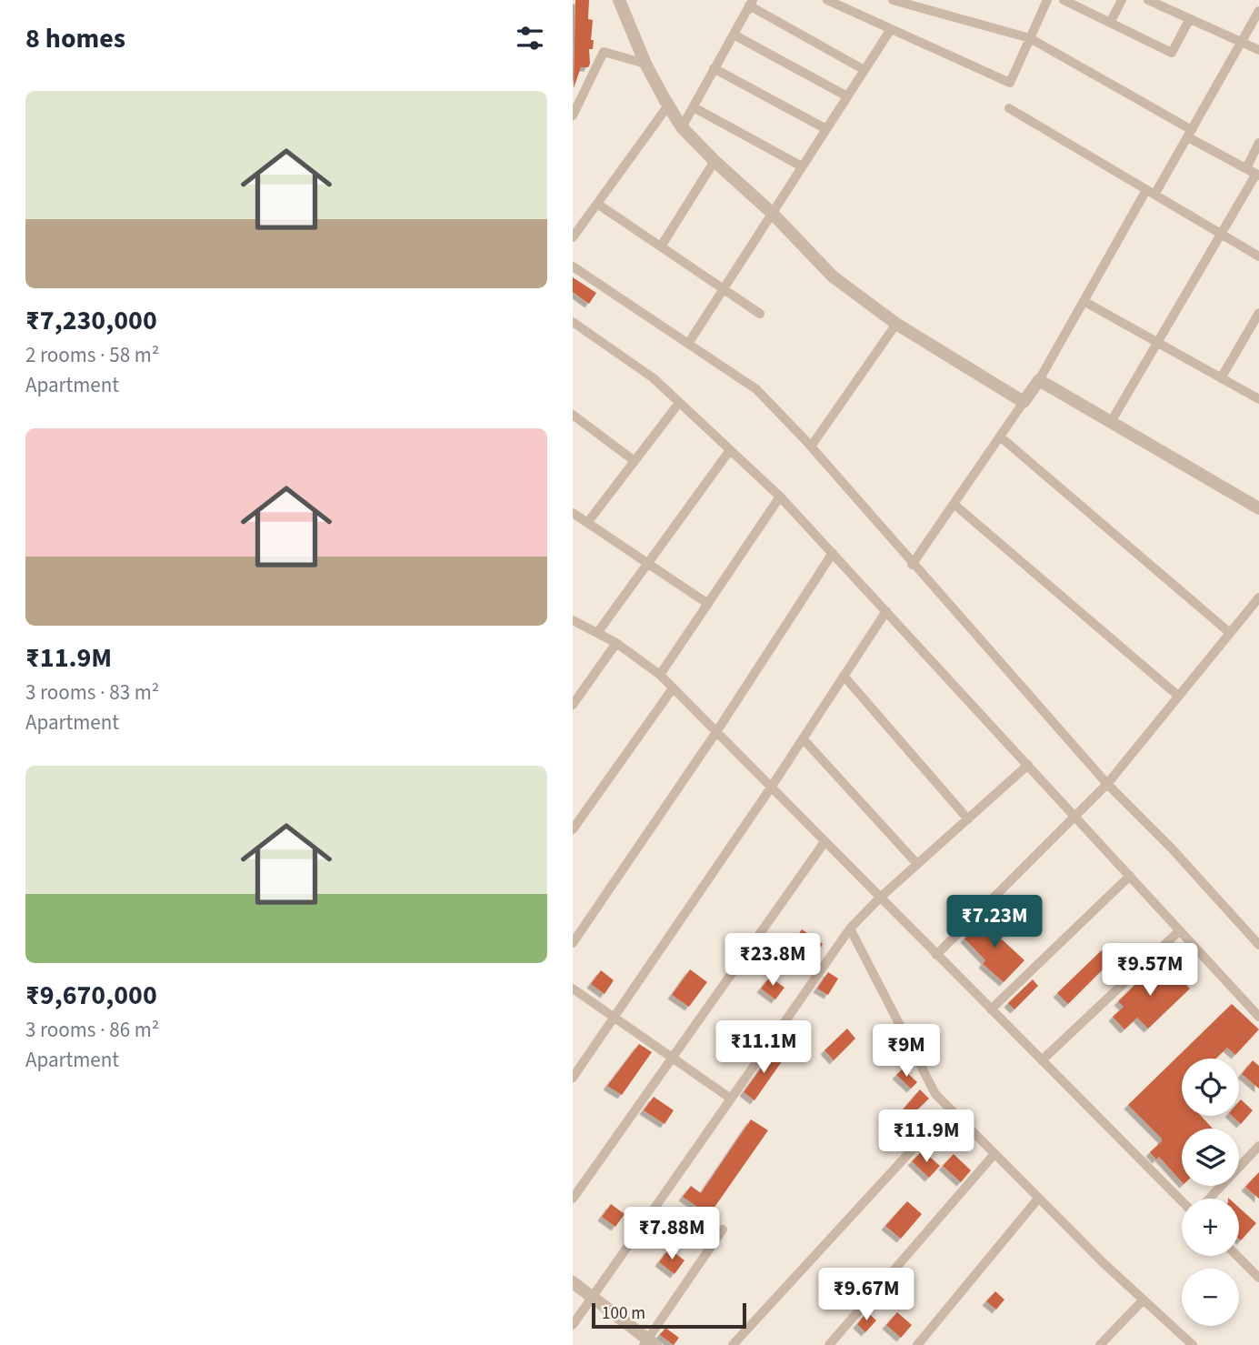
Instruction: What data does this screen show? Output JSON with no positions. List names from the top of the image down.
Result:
{
  "scale_bar": "100 m",
  "page": {
    "heading": "8 homes",
    "list": [
      {
        "name": "₹7,230,000",
        "note": "2 rooms · 58 m² · Apartment"
      },
      {
        "name": "₹11.9M",
        "note": "3 rooms · 83 m² · Apartment"
      },
      {
        "name": "₹9,670,000",
        "note": "3 rooms · 86 m² · Apartment"
      }
    ],
    "price": [
      "₹7.23M",
      "₹23.8M",
      "₹9.57M",
      "₹11.1M",
      "₹9M",
      "₹11.9M",
      "₹7.88M",
      "₹9.67M"
    ],
    "map_buttons": ["+", "−"],
    "scale": "100 m"
  }
}
